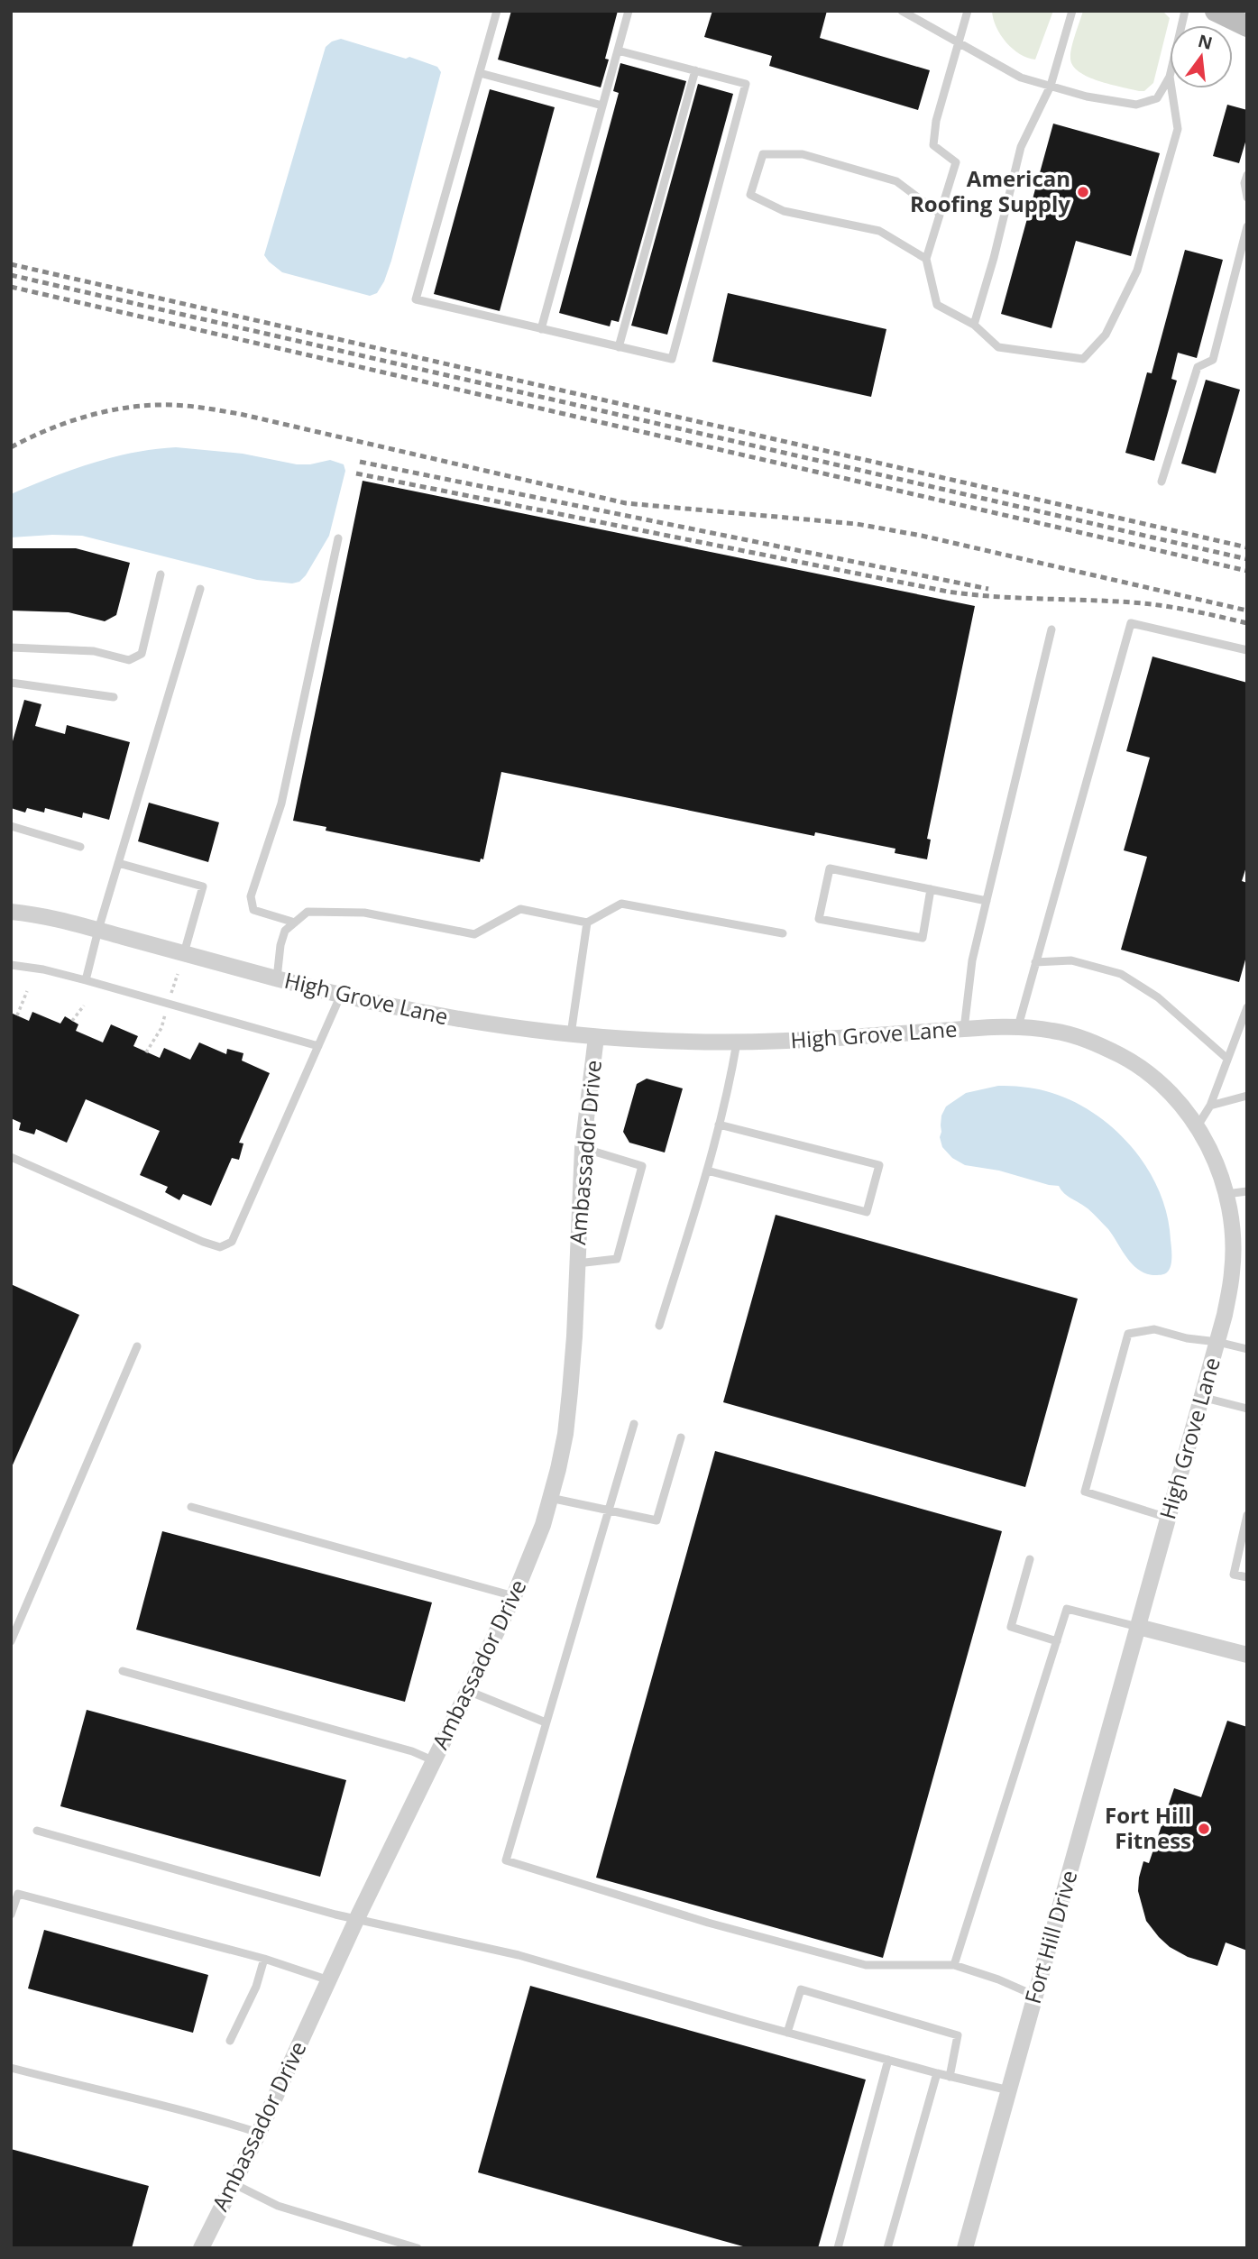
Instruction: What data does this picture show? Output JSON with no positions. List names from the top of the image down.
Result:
{
  "streets": {
    "street": ["High Grove Lane", "Ambassador Drive", "Fort Hill Drive"]
  },
  "crossings": [
    ["High Grove Lane", "Ambassador Drive"],
    ["High Grove Lane", "Fort Hill Drive"]
  ],
  "places": ["American Roofing Supply", "Fort Hill Fitness"],
  "north": "top"
}
